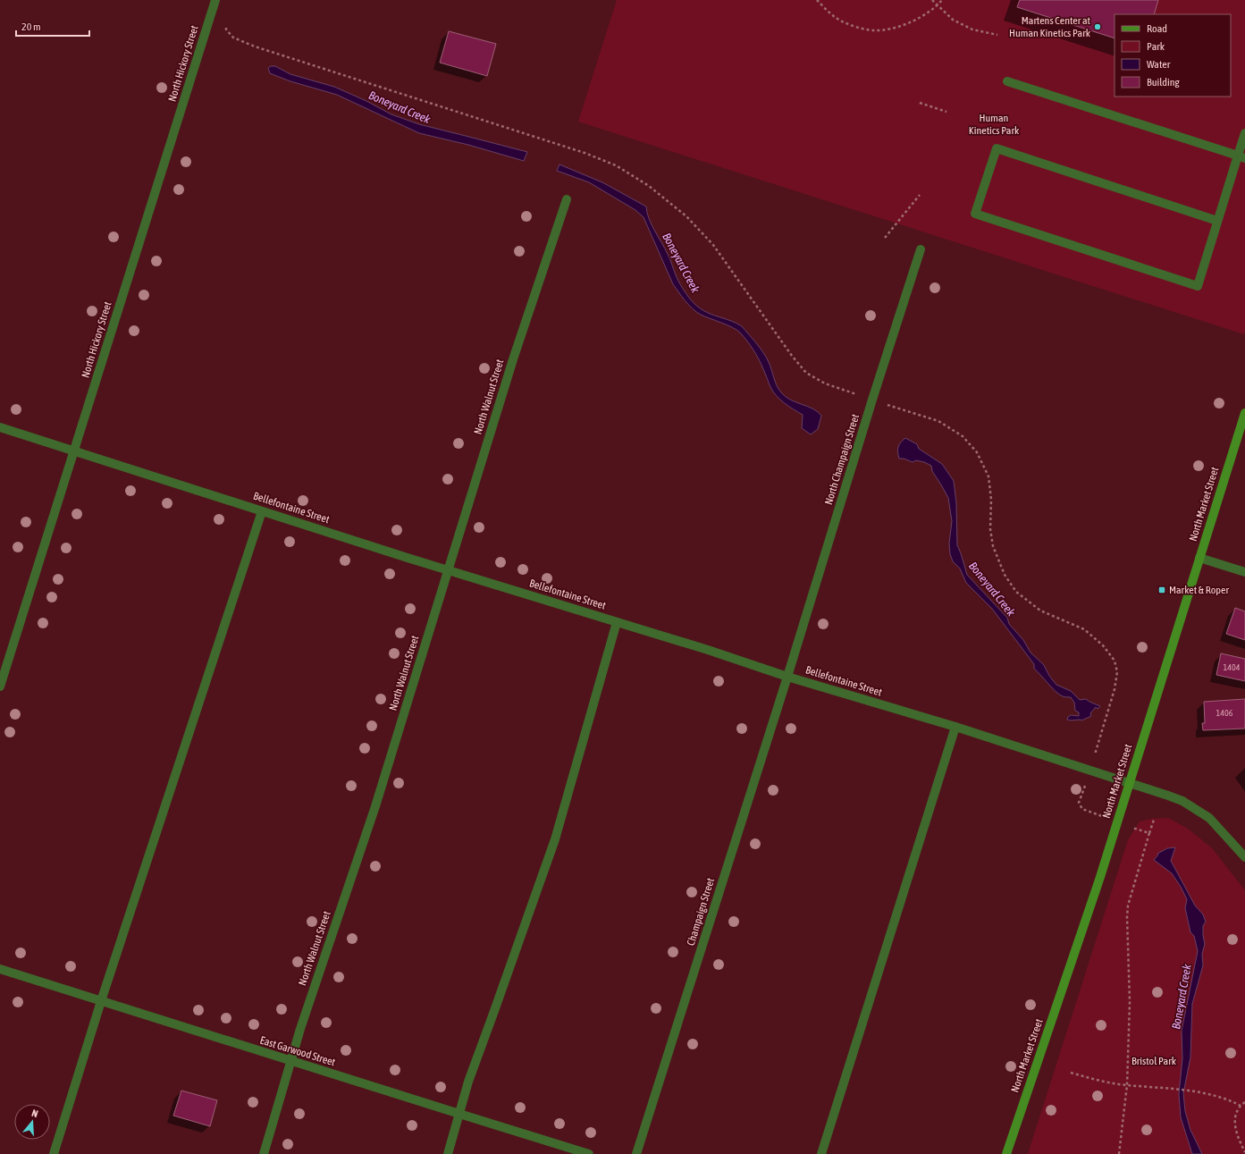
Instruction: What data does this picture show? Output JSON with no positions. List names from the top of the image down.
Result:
{
  "streets": {
    "main road": ["North Market Street"],
    "street": [
      "North Hickory Street",
      "North Walnut Street",
      "North Champaign Street",
      "Bellefontaine Street",
      "Champaign Street",
      "East Garwood Street"
    ]
  },
  "crossings": [
    ["North Hickory Street", "Bellefontaine Street"],
    ["North Walnut Street", "Bellefontaine Street"],
    ["North Walnut Street", "East Garwood Street"],
    ["North Champaign Street", "Bellefontaine Street"],
    ["North Champaign Street", "Champaign Street"],
    ["North Market Street", "Bellefontaine Street"],
    ["Bellefontaine Street", "Champaign Street"]
  ],
  "water": ["Boneyard Creek"],
  "parks": ["Human Kinetics Park", "Bristol Park"],
  "places": {
    "other": ["Martens Center at Human Kinetics Park"],
    "transit": ["Market & Roper"]
  },
  "house_numbers": ["1404", "1406"],
  "legend": [
    "Road",
    "Park",
    "Water",
    "Building"
  ],
  "scale_bar": "20 m",
  "north": "top"
}
